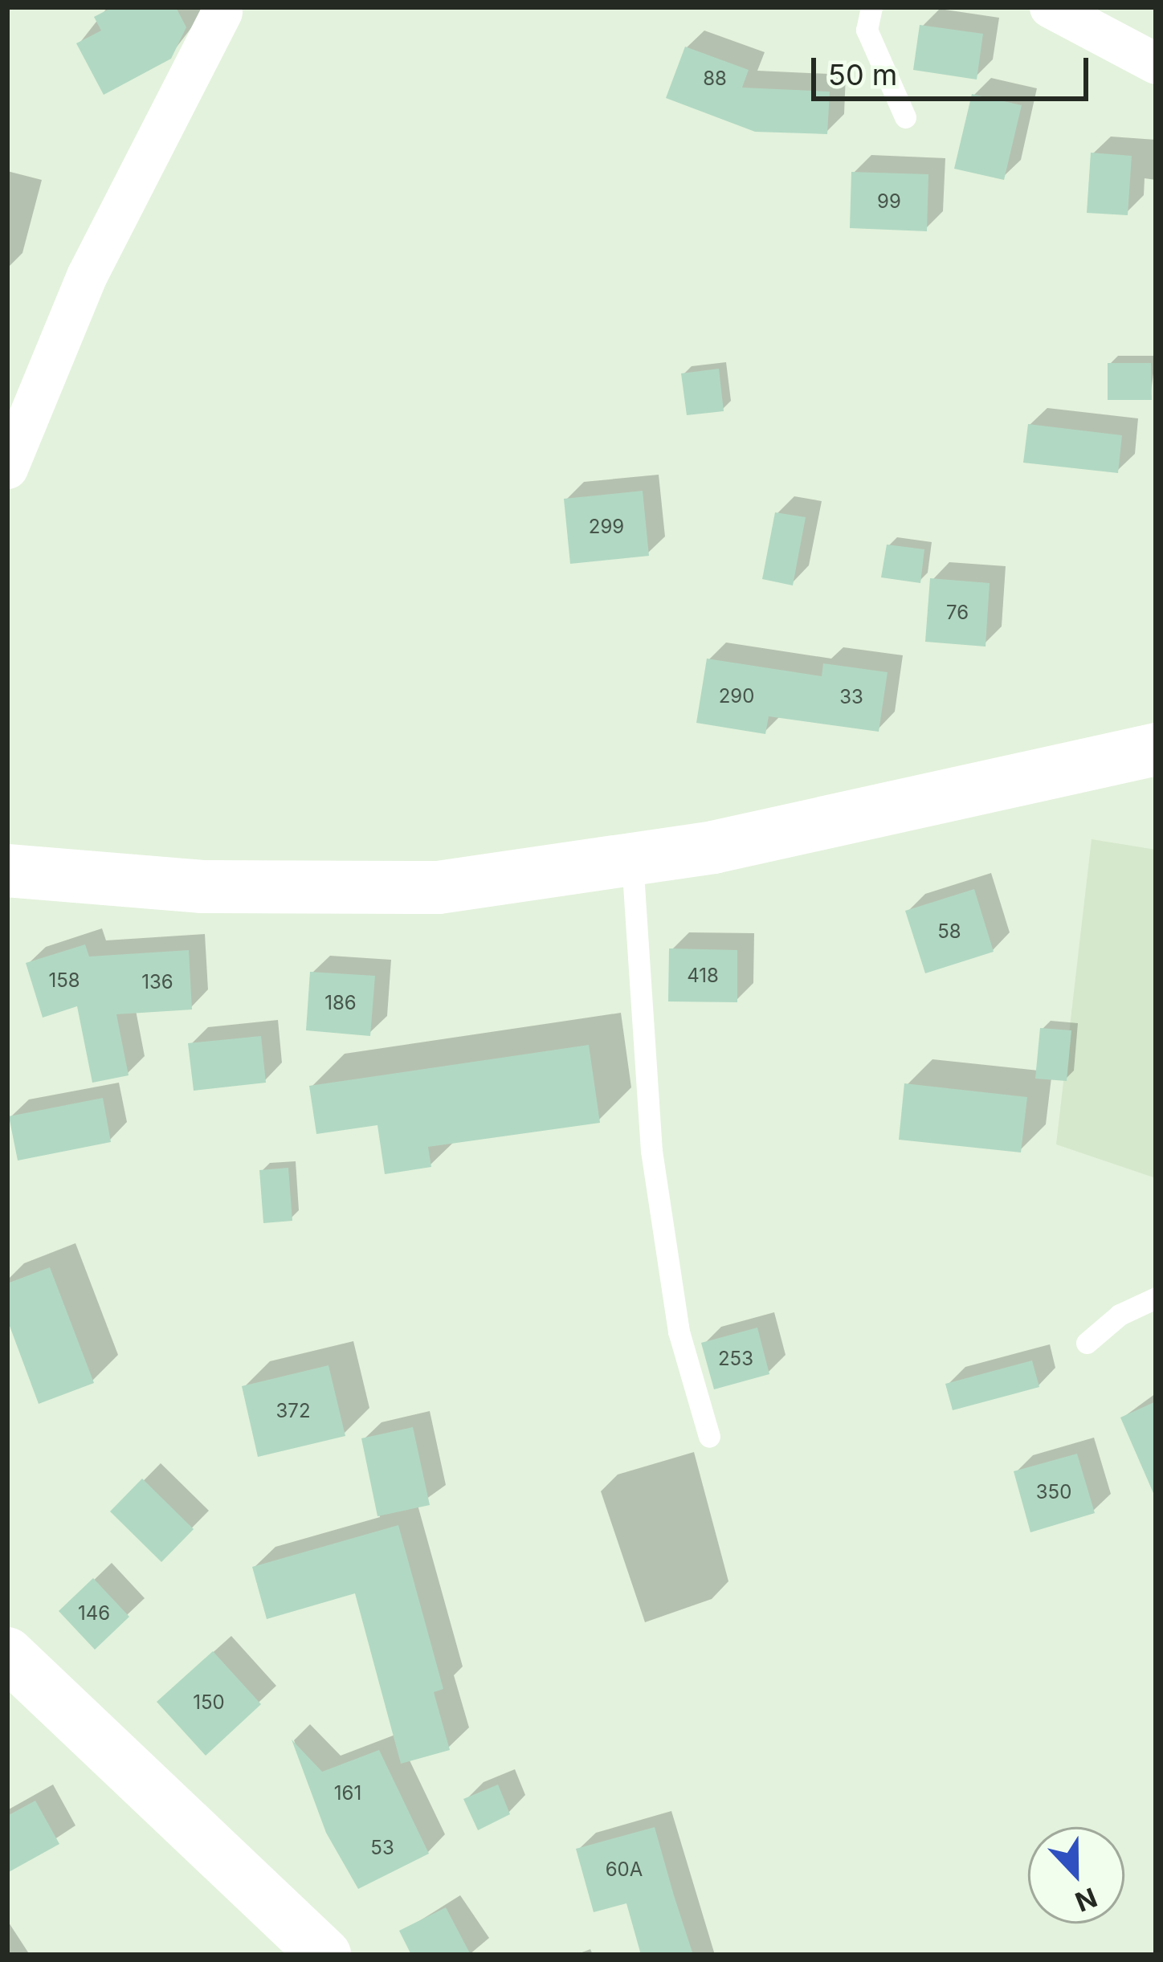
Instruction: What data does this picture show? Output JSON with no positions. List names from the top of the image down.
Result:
{
  "house_numbers": [
    "88",
    "99",
    "299",
    "76",
    "290",
    "33",
    "58",
    "418",
    "158",
    "136",
    "186",
    "253",
    "372",
    "350",
    "146",
    "150",
    "161",
    "53",
    "60A"
  ],
  "scale_bar": "50 m",
  "north": "bottom"
}
